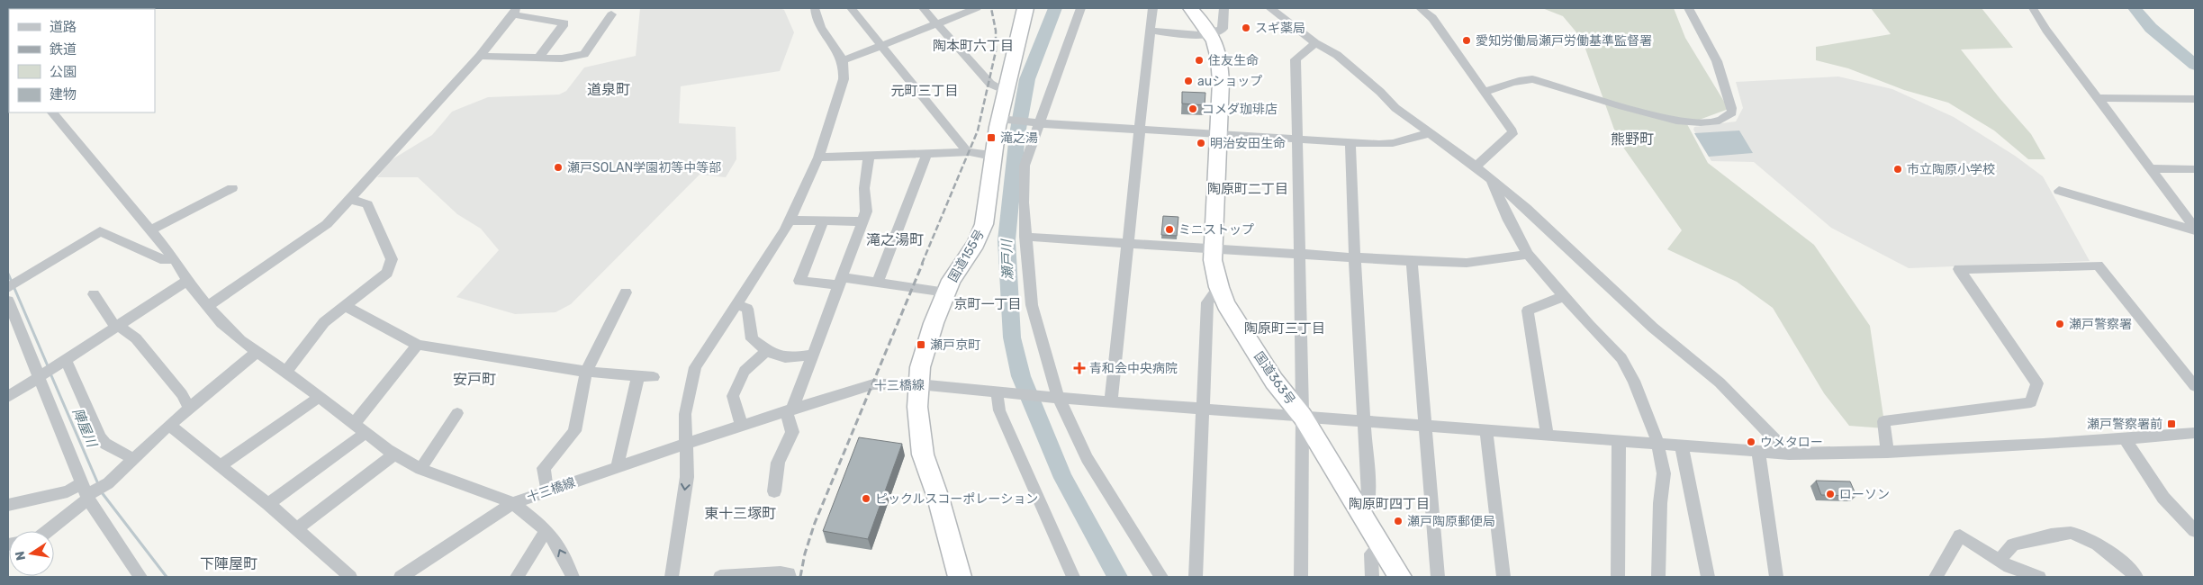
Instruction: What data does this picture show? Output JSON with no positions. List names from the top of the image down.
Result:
{
  "streets": {
    "highway": ["国道155号", "国道363号"],
    "street": ["十三橋線"]
  },
  "crossings": [
    ["国道155号", "十三橋線"],
    ["国道363号", "十三橋線"]
  ],
  "districts": [
    "陶本町六丁目",
    "道泉町",
    "元町三丁目",
    "熊野町",
    "陶原町二丁目",
    "滝之湯町",
    "京町一丁目",
    "陶原町三丁目",
    "安戸町",
    "陶原町四丁目",
    "東十三塚町",
    "下陣屋町"
  ],
  "water": ["瀬戸川", "陣屋川"],
  "places": {
    "other": [
      "スギ薬局",
      "愛知労働局瀬戸労働基準監督署",
      "住友生命",
      "auショップ",
      "コメダ珈琲店",
      "明治安田生命",
      "瀬戸SOLAN学園初等中等部",
      "市立陶原小学校",
      "ミニストップ",
      "瀬戸警察署",
      "ウメタロー",
      "ローソン",
      "ピックルスコーポレーション",
      "瀬戸陶原郵便局"
    ],
    "transit": ["滝之湯", "瀬戸京町", "瀬戸警察署前"],
    "health": ["青和会中央病院"]
  },
  "legend": [
    "道路",
    "鉄道",
    "公園",
    "建物"
  ],
  "north": "left"
}
